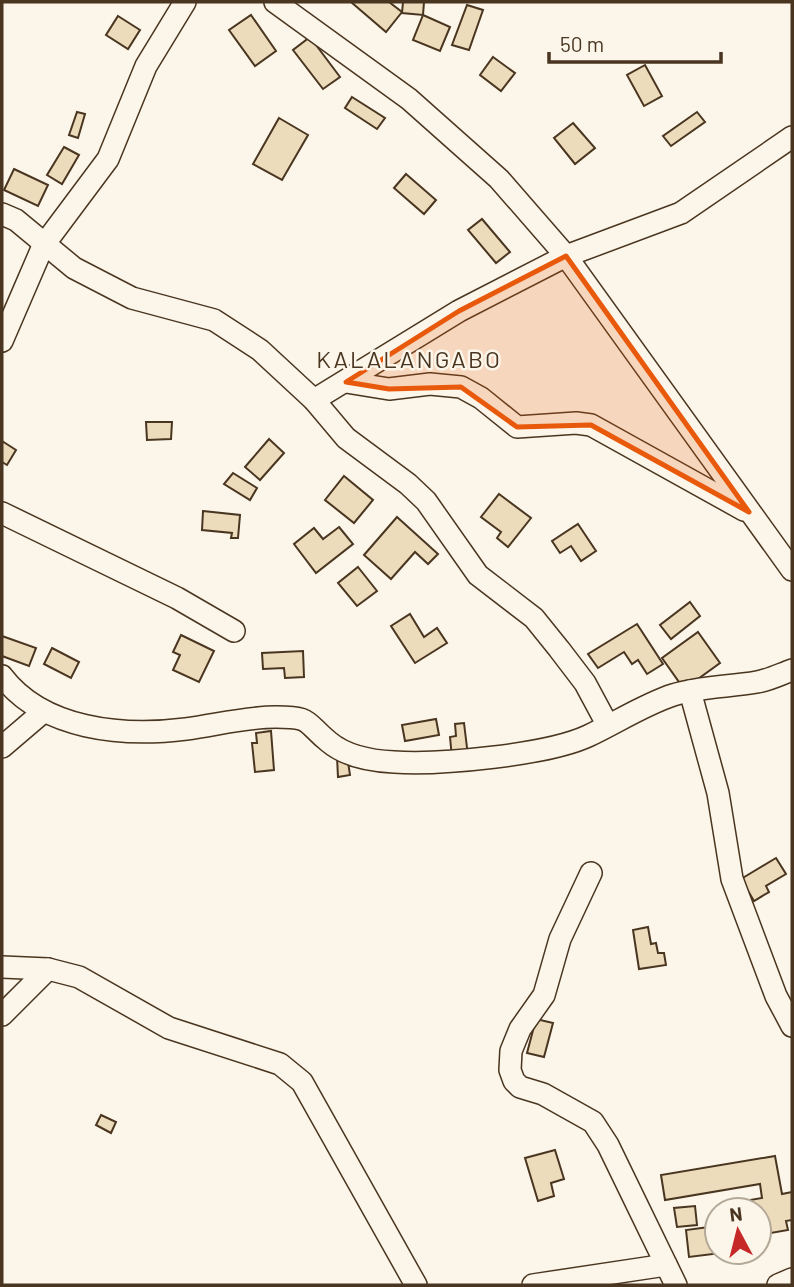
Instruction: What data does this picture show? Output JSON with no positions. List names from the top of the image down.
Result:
{
  "districts": ["KALALANGABO"],
  "scale_bar": "50 m",
  "north": "top"
}
